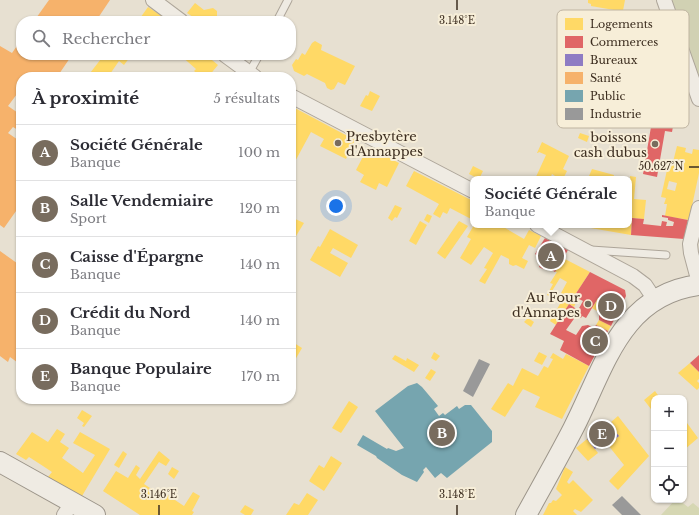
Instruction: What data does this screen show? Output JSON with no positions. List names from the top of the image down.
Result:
{
  "places": ["Presbytère d'Annappes", "boissons cash dubus", "Au Four d'Annapes"],
  "legend": [
    "Logements",
    "Commerces",
    "Bureaux",
    "Santé",
    "Public",
    "Industrie"
  ],
  "page": {
    "search": "Rechercher",
    "heading": ["À proximité", "5 résultats"],
    "list": [
      {
        "mark": "A",
        "name": "Société Générale",
        "note": "Banque",
        "value": "100 m"
      },
      {
        "mark": "B",
        "name": "Salle Vendemiaire",
        "note": "Sport",
        "value": "120 m"
      },
      {
        "mark": "C",
        "name": "Caisse d'Épargne",
        "note": "Banque",
        "value": "140 m"
      },
      {
        "mark": "D",
        "name": "Crédit du Nord",
        "note": "Banque",
        "value": "140 m"
      },
      {
        "mark": "E",
        "name": "Banque Populaire",
        "note": "Banque",
        "value": "170 m"
      }
    ],
    "popup": ["Société Générale", "Banque"],
    "pins": [
      "A",
      "D",
      "C",
      "B",
      "E"
    ],
    "map_buttons": ["+", "−"]
  },
  "coordinates": ["3.148°E", "50.627°N", "3.146°E"]
}
